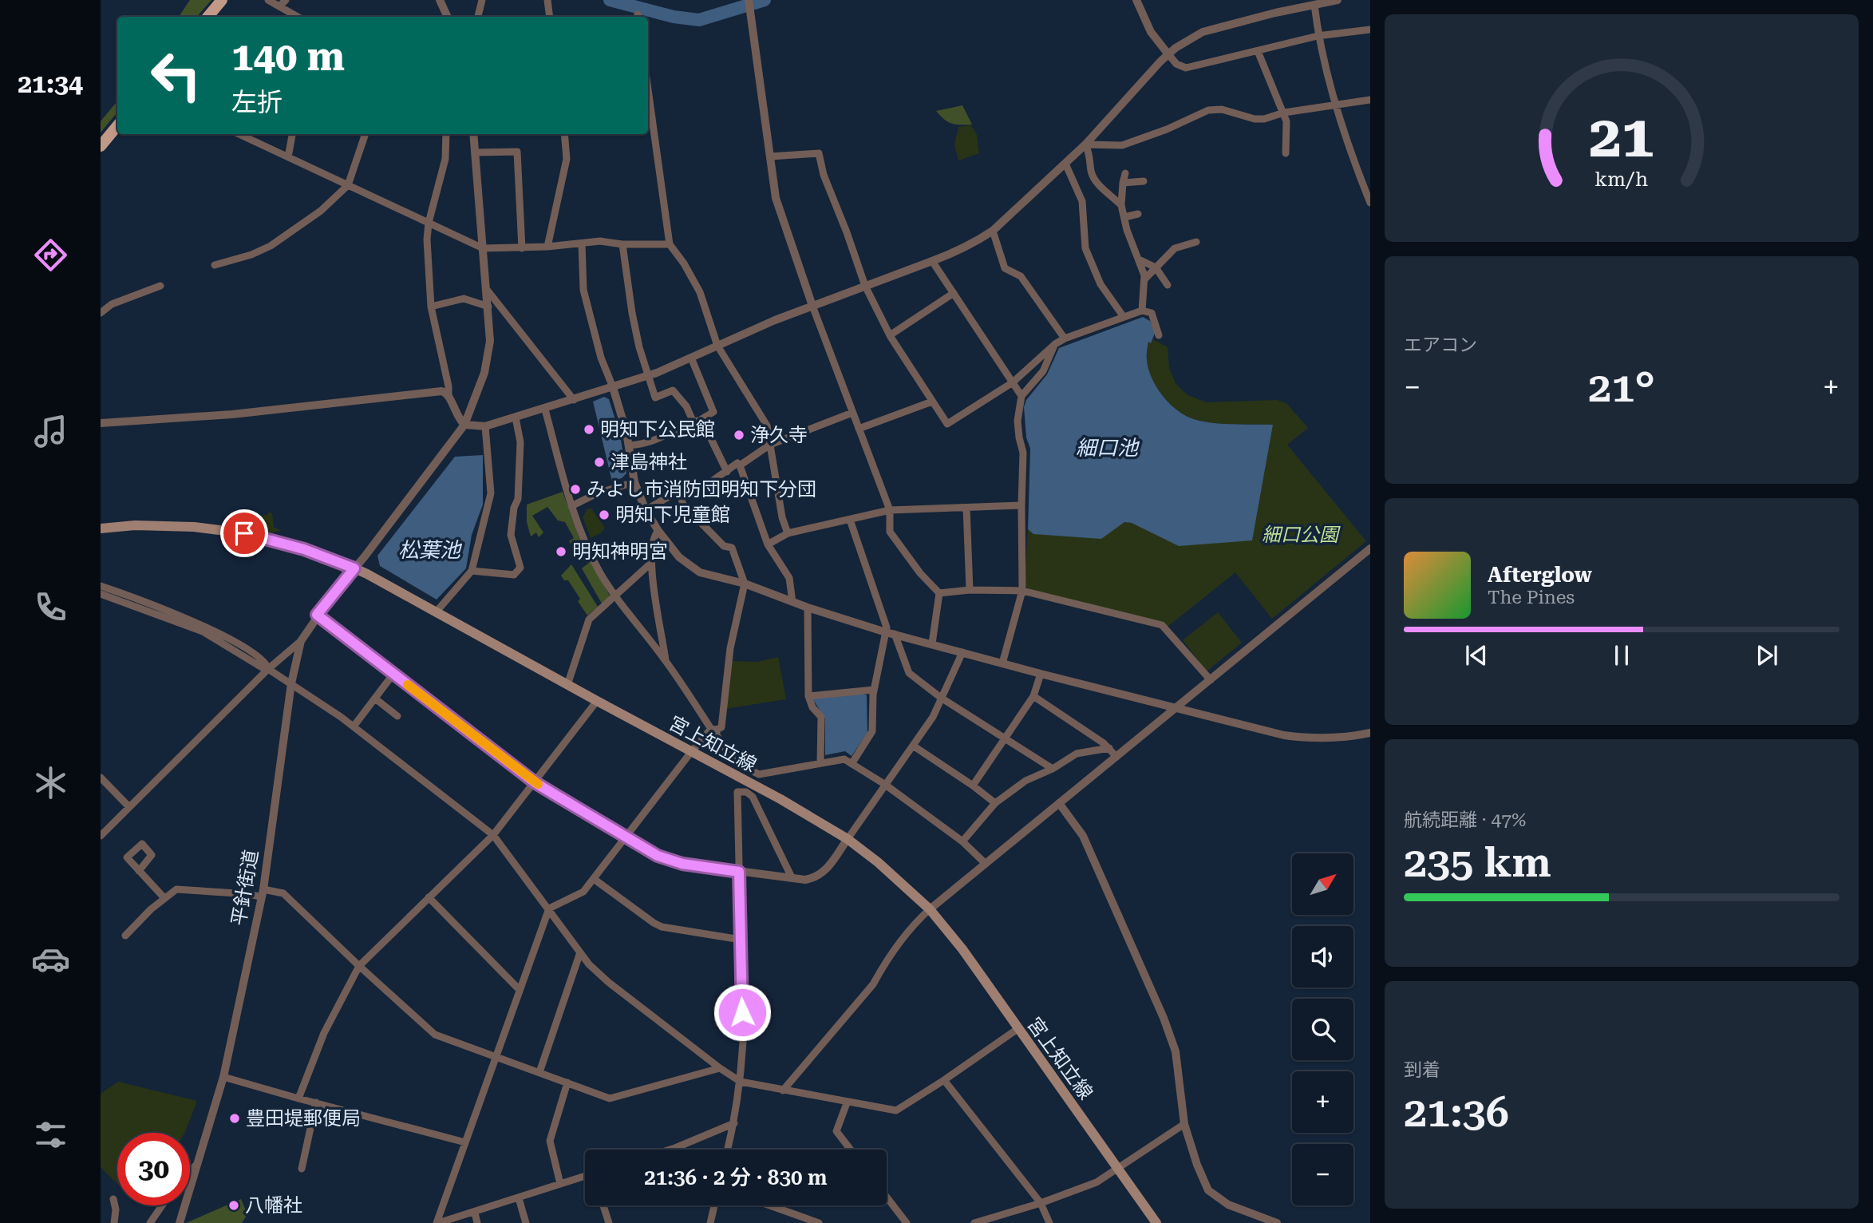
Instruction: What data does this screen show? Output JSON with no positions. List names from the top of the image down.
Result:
{
  "streets": {
    "main road": ["宮上知立線"],
    "street": ["平針街道"]
  },
  "crossings": [
    ["宮上知立線", "平針街道"]
  ],
  "water": ["細口池", "松葉池"],
  "parks": ["細口公園"],
  "places": [
    "明知下公民館",
    "浄久寺",
    "津島神社",
    "みよし市消防団明知下分団",
    "明知下児童館",
    "明知神明宮",
    "豊田堤郵便局",
    "八幡社"
  ],
  "north": "top right",
  "page": {
    "tabs": "21:34",
    "turn": ["140 m", "左折"],
    "tile": [
      "エアコン",
      ["航続距離 · 47%", "235 km"],
      ["到着", "21:36"]
    ],
    "heat": ["−", "21°", "+"],
    "song": ["Afterglow", "The Pines"],
    "map_buttons": ["+", "−"],
    "limit": "30",
    "trip": "21:36 · 2 分 · 830 m",
    "gauge": ["21", "km/h"]
  }
}
